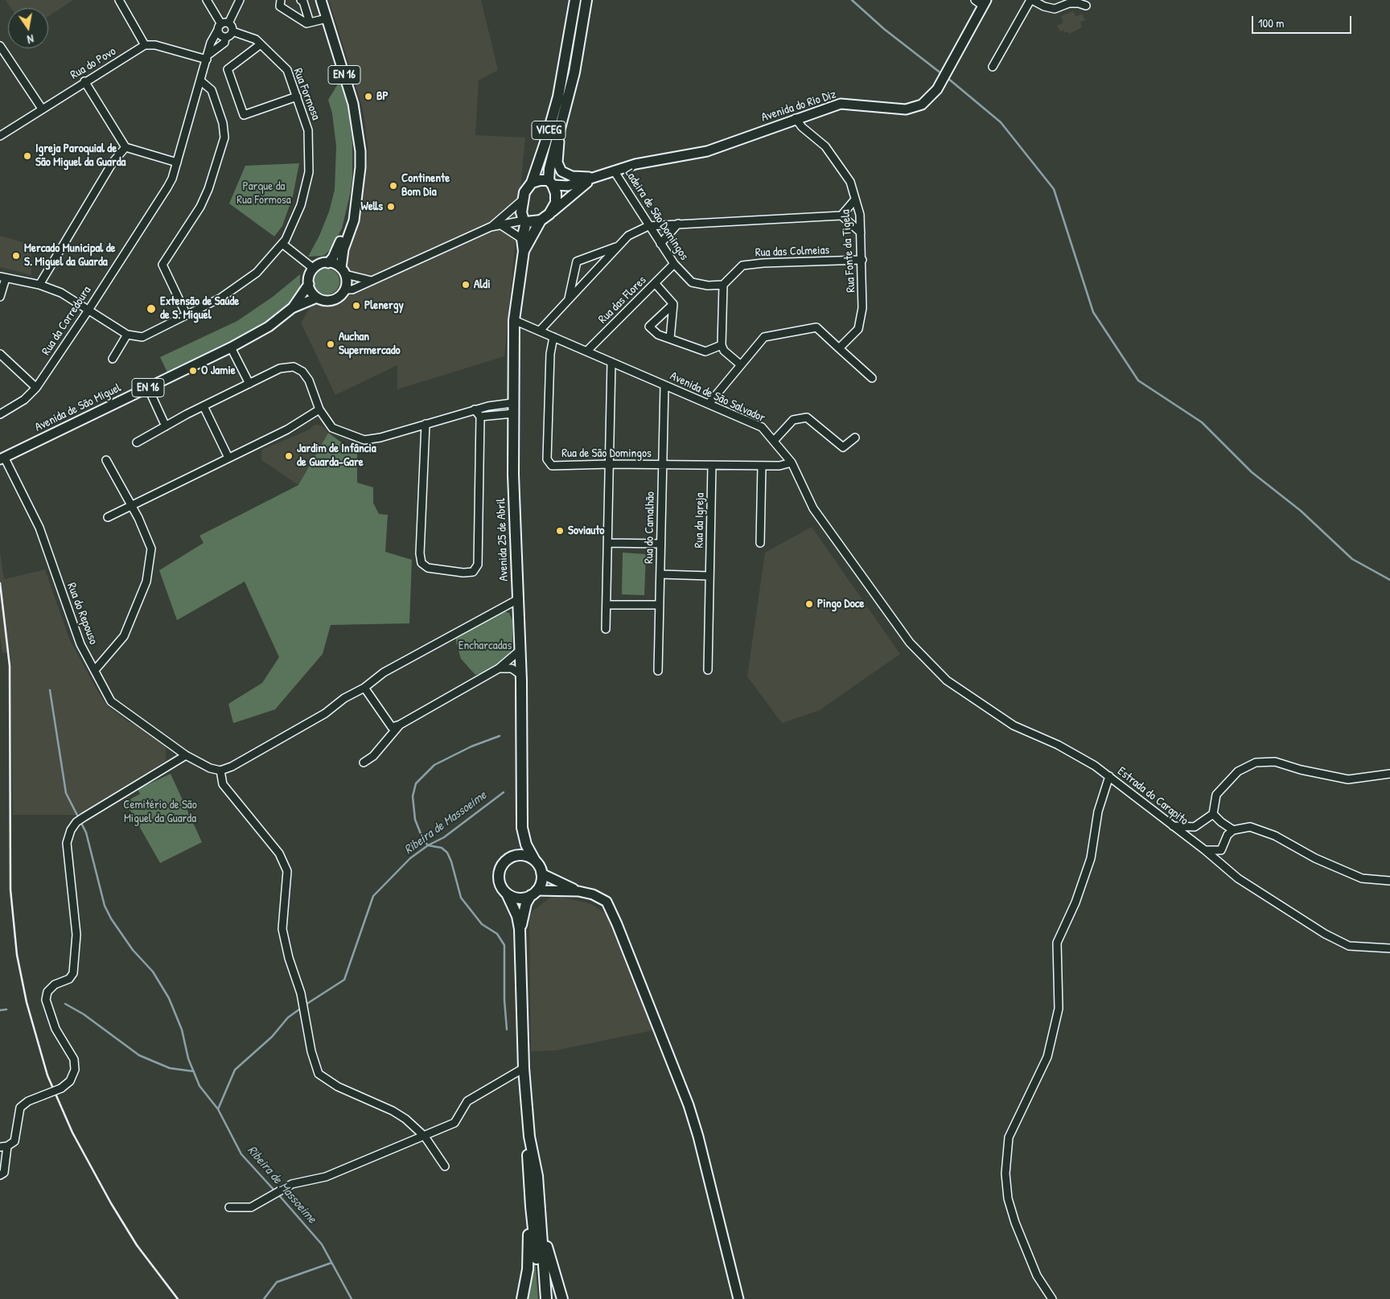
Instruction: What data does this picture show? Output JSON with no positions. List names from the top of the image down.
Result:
{
  "streets": {
    "highway": ["VICEG", "Avenida 25 de Abril"],
    "main road": ["EN 16", "Avenida do Rio Diz", "Avenida de São Miguel"],
    "street": [
      "Rua do Povo",
      "Rua Formosa",
      "Ladeira de São Domingos",
      "Rua Fonte da Tigela",
      "Rua das Colmeias",
      "Rua das Flores",
      "Rua da Corredoura",
      "Avenida de São Salvador",
      "Rua de São Domingos",
      "Rua da Igreja",
      "Rua do Camalhão",
      "Rua do Repouso",
      "Estrada do Carapito"
    ]
  },
  "crossings": [
    ["EN 16", "Avenida de São Miguel"],
    ["Rua Formosa", "Rua da Corredoura"],
    ["Avenida do Rio Diz", "VICEG"],
    ["Avenida do Rio Diz", "Ladeira de São Domingos"],
    ["Avenida do Rio Diz", "Rua Fonte da Tigela"],
    ["Avenida do Rio Diz", "Avenida 25 de Abril"],
    ["VICEG", "Avenida 25 de Abril"],
    ["Ladeira de São Domingos", "Rua das Colmeias"],
    ["Ladeira de São Domingos", "Rua das Flores"],
    ["Rua Fonte da Tigela", "Rua das Colmeias"],
    ["Rua das Flores", "Avenida de São Salvador"],
    ["Avenida de São Salvador", "Rua de São Domingos"],
    ["Avenida de São Salvador", "Rua do Camalhão"],
    ["Avenida de São Salvador", "Avenida 25 de Abril"],
    ["Avenida de São Salvador", "Estrada do Carapito"],
    ["Avenida de São Miguel", "Rua do Repouso"],
    ["Rua de São Domingos", "Rua da Igreja"],
    ["Rua de São Domingos", "Rua do Camalhão"]
  ],
  "water": ["Ribeira de Massoeime"],
  "parks": ["Parque da Rua Formosa", "Encharcadas", "Cemitério de São Miguel da Guarda"],
  "places": [
    "BP",
    "Igreja Paroquial de São Miguel da Guarda",
    "Continente Bom Dia",
    "Wells",
    "Mercado Municipal de S. Miguel da Guarda",
    "Aldi",
    "Plenergy",
    "Extensão de Saúde de S. Miguel",
    "Auchan Supermercado",
    "O Jamie",
    "Jardim de Infância de Guarda-Gare",
    "Soviauto",
    "Pingo Doce"
  ],
  "scale_bar": "100 m",
  "north": "bottom"
}
